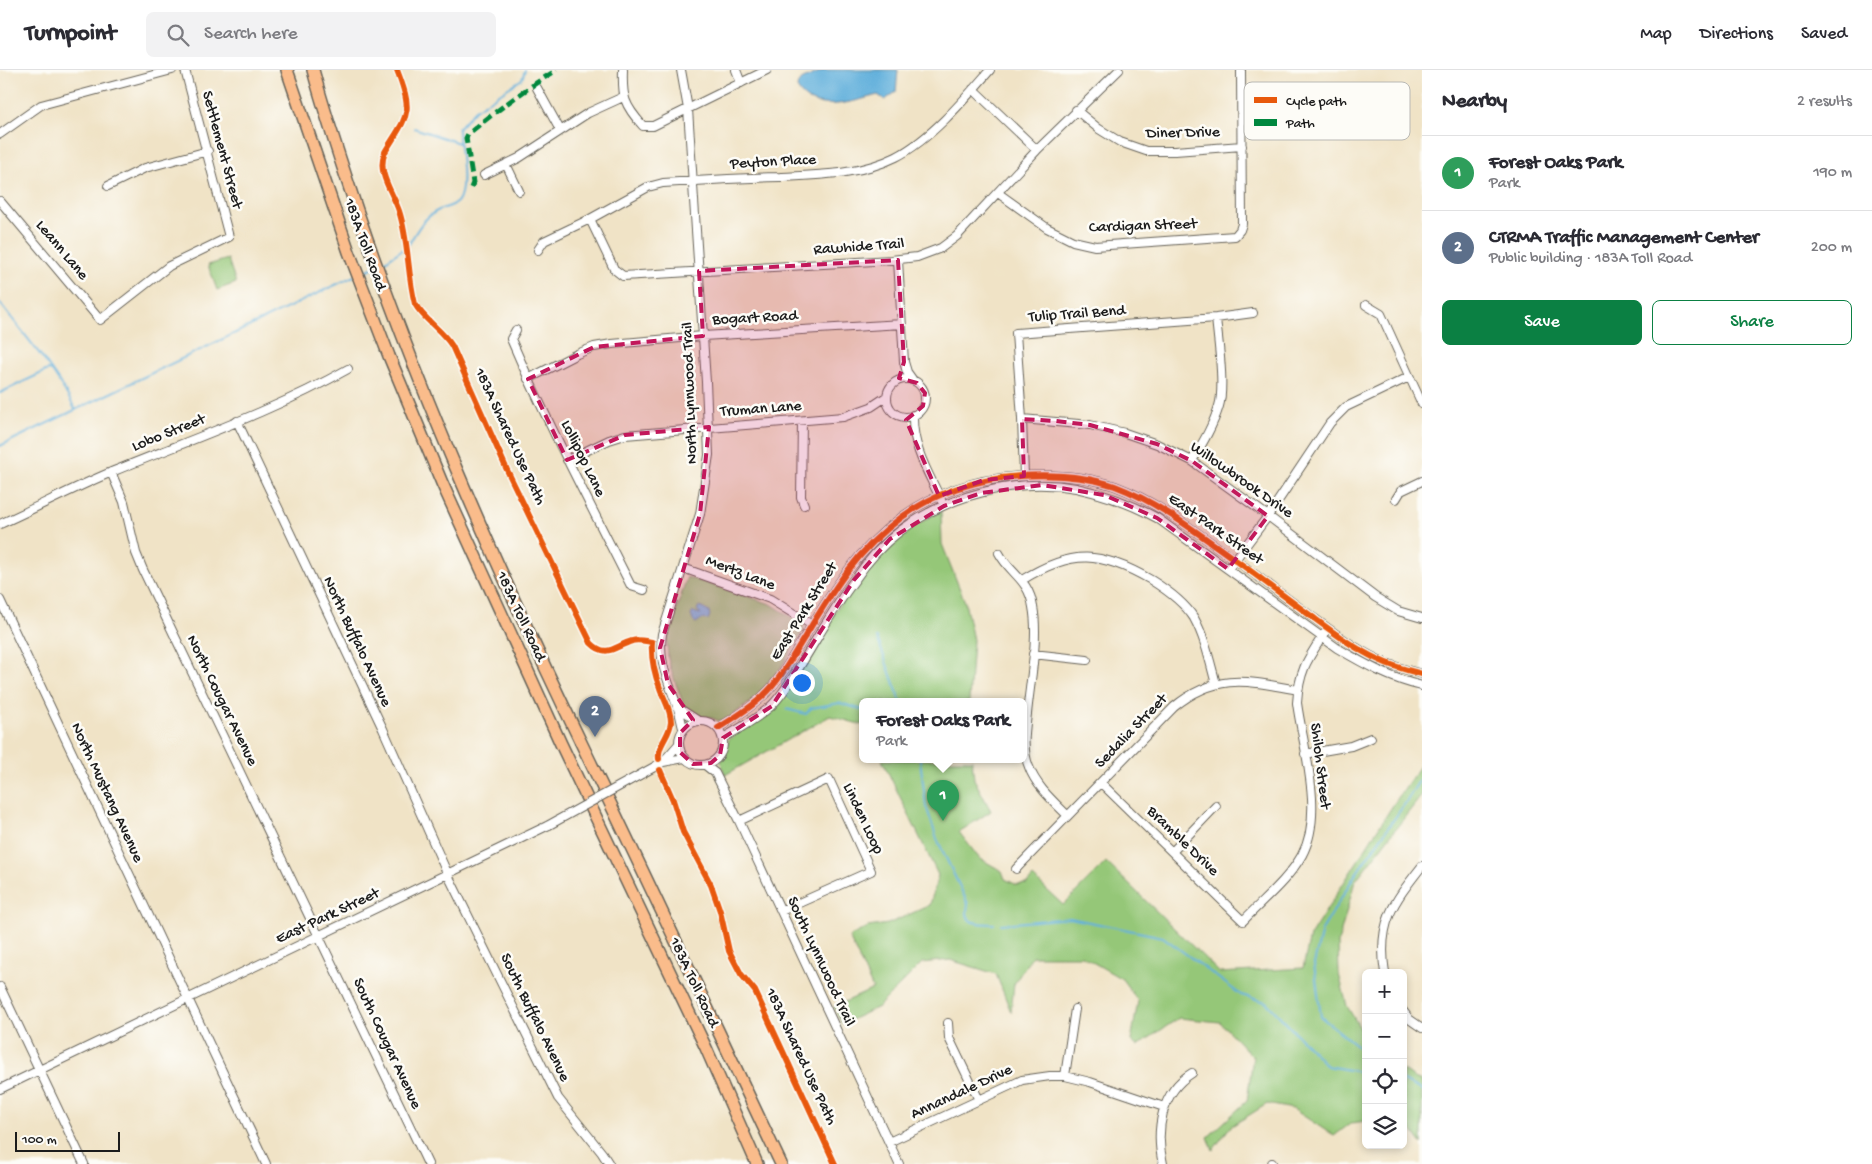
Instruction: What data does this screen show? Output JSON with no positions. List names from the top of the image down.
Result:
{
  "streets": {
    "highway": ["183A Toll Road"],
    "street": [
      "Diner Drive",
      "Settlement Street",
      "Peyton Place",
      "Cardigan Street",
      "Rawhide Trail",
      "Leann Lane",
      "Tulip Trail Bend",
      "Bogart Road",
      "North Lynnwood Trail",
      "Truman Lane",
      "Lobo Street",
      "Lollipop Lane",
      "Willowbrook Drive",
      "East Park Street",
      "Mertz Lane",
      "North Buffalo Avenue",
      "North Cougar Avenue",
      "Sedalia Street",
      "Shiloh Street",
      "North Mustang Avenue",
      "Linden Loop",
      "Bramble Drive",
      "South Lynnwood Trail",
      "South Buffalo Avenue",
      "South Cougar Avenue",
      "Annandale Drive"
    ],
    "cycle path": ["183A Shared Use Path"]
  },
  "crossings": [
    ["Diner Drive", "Cardigan Street"],
    ["Diner Drive", "Rawhide Trail"],
    ["Settlement Street", "Leann Lane"],
    ["Peyton Place", "Rawhide Trail"],
    ["Peyton Place", "North Lynnwood Trail"],
    ["Cardigan Street", "Rawhide Trail"],
    ["Rawhide Trail", "North Lynnwood Trail"],
    ["Tulip Trail Bend", "Willowbrook Drive"],
    ["Tulip Trail Bend", "East Park Street"],
    ["Bogart Road", "North Lynnwood Trail"],
    ["Bogart Road", "Lollipop Lane"],
    ["North Lynnwood Trail", "Truman Lane"],
    ["North Lynnwood Trail", "East Park Street"],
    ["North Lynnwood Trail", "Mertz Lane"],
    ["North Lynnwood Trail", "South Lynnwood Trail"],
    ["Truman Lane", "Lollipop Lane"],
    ["Lobo Street", "North Buffalo Avenue"],
    ["Lobo Street", "North Cougar Avenue"],
    ["East Park Street", "Mertz Lane"],
    ["East Park Street", "North Buffalo Avenue"],
    ["East Park Street", "North Cougar Avenue"],
    ["East Park Street", "Shiloh Street"],
    ["East Park Street", "North Mustang Avenue"],
    ["East Park Street", "South Lynnwood Trail"],
    ["East Park Street", "South Buffalo Avenue"],
    ["East Park Street", "South Cougar Avenue"],
    ["North Buffalo Avenue", "South Buffalo Avenue"],
    ["North Cougar Avenue", "South Cougar Avenue"],
    ["Sedalia Street", "Shiloh Street"],
    ["Sedalia Street", "Bramble Drive"],
    ["Shiloh Street", "Bramble Drive"],
    ["Linden Loop", "South Lynnwood Trail"],
    ["South Lynnwood Trail", "Annandale Drive"]
  ],
  "legend": ["Cycle path", "Path"],
  "scale_bar": "100 m",
  "page": {
    "header": "Turnpoint",
    "search": "Search here",
    "nav": ["Map", "Directions", "Saved"],
    "heading": ["Nearby", "2 results"],
    "list": [
      {
        "mark": "1",
        "name": "Forest Oaks Park",
        "note": "Park",
        "value": "190 m"
      },
      {
        "mark": "2",
        "name": "CTRMA Traffic Management Center",
        "note": "Public building · 183A Toll Road",
        "value": "200 m"
      }
    ],
    "buttons": ["Save", "Share"],
    "pins": ["2", "1"],
    "popup": ["Forest Oaks Park", "Park"],
    "map_buttons": ["+", "−"],
    "scale": "100 m"
  }
}
